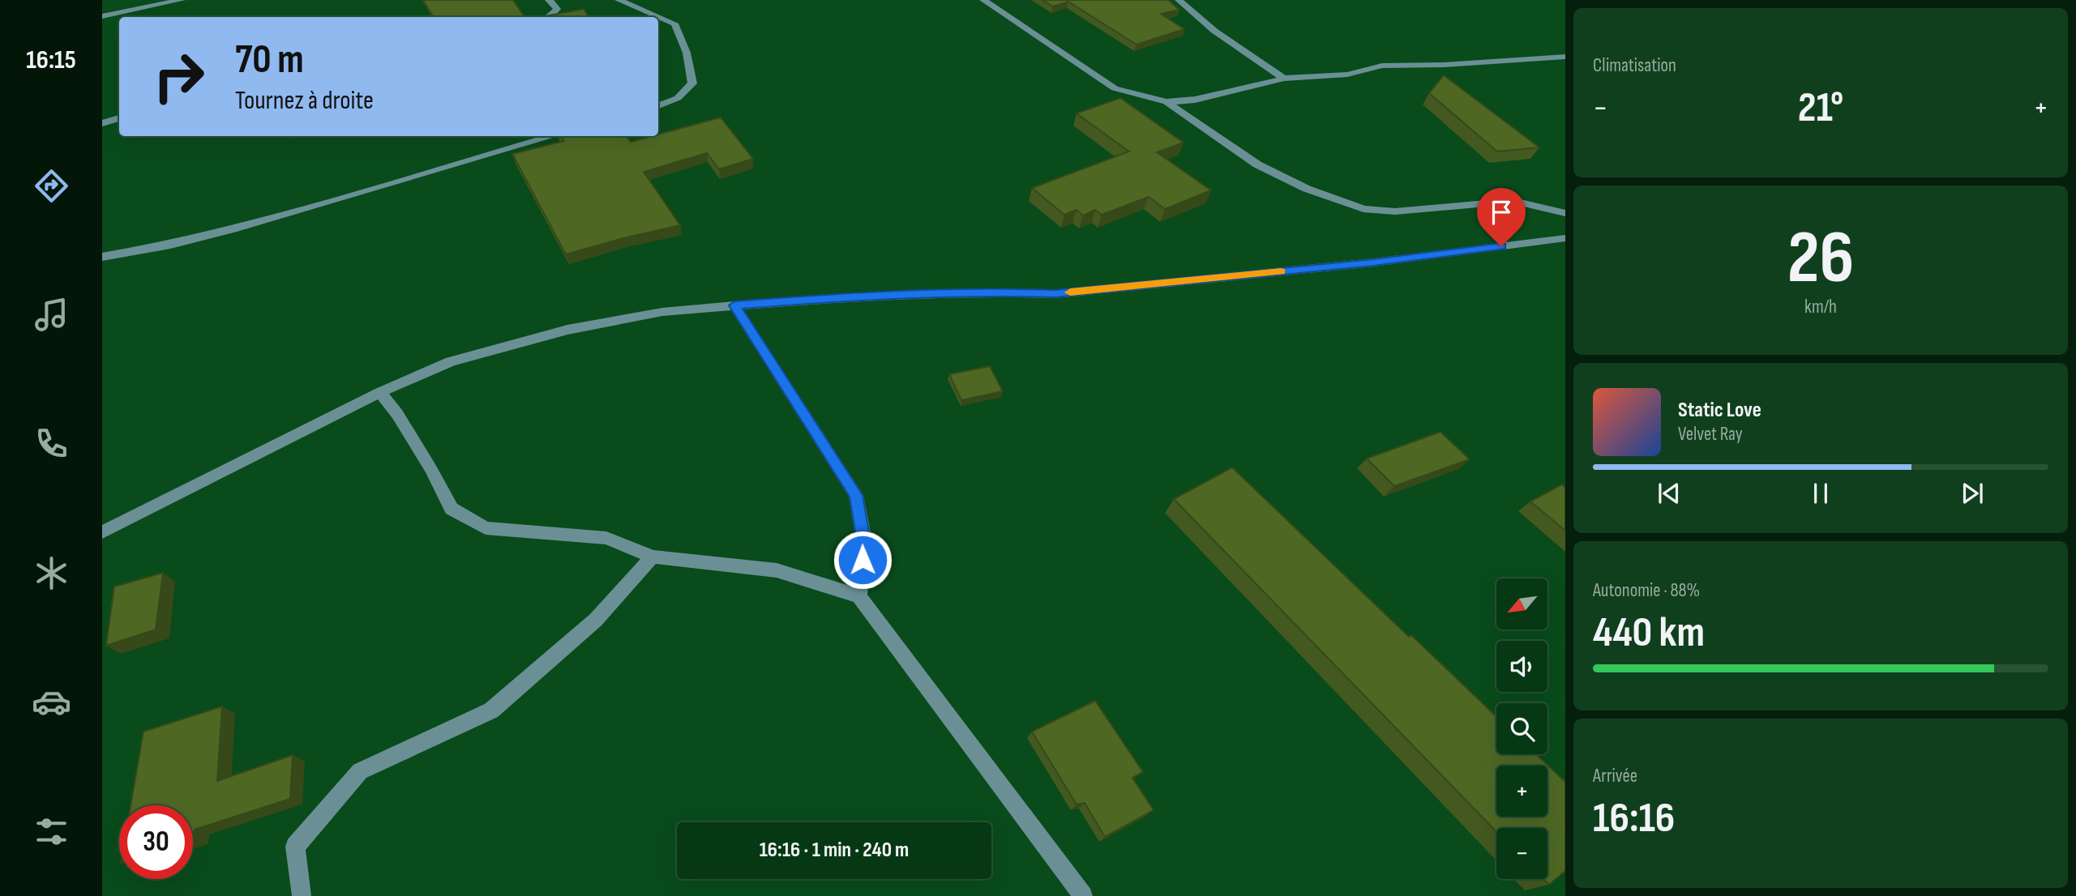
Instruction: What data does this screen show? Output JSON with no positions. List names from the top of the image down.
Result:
{
  "north": "bottom left",
  "page": {
    "tabs": "16:15",
    "tile": [
      "Climatisation",
      ["26", "km/h"],
      ["Autonomie · 88%", "440 km"],
      ["Arrivée", "16:16"]
    ],
    "turn": ["70 m", "Tournez à droite"],
    "heat": ["−", "21°", "+"],
    "song": ["Static Love", "Velvet Ray"],
    "map_buttons": ["+", "−"],
    "limit": "30",
    "trip": "16:16 · 1 min · 240 m"
  }
}
